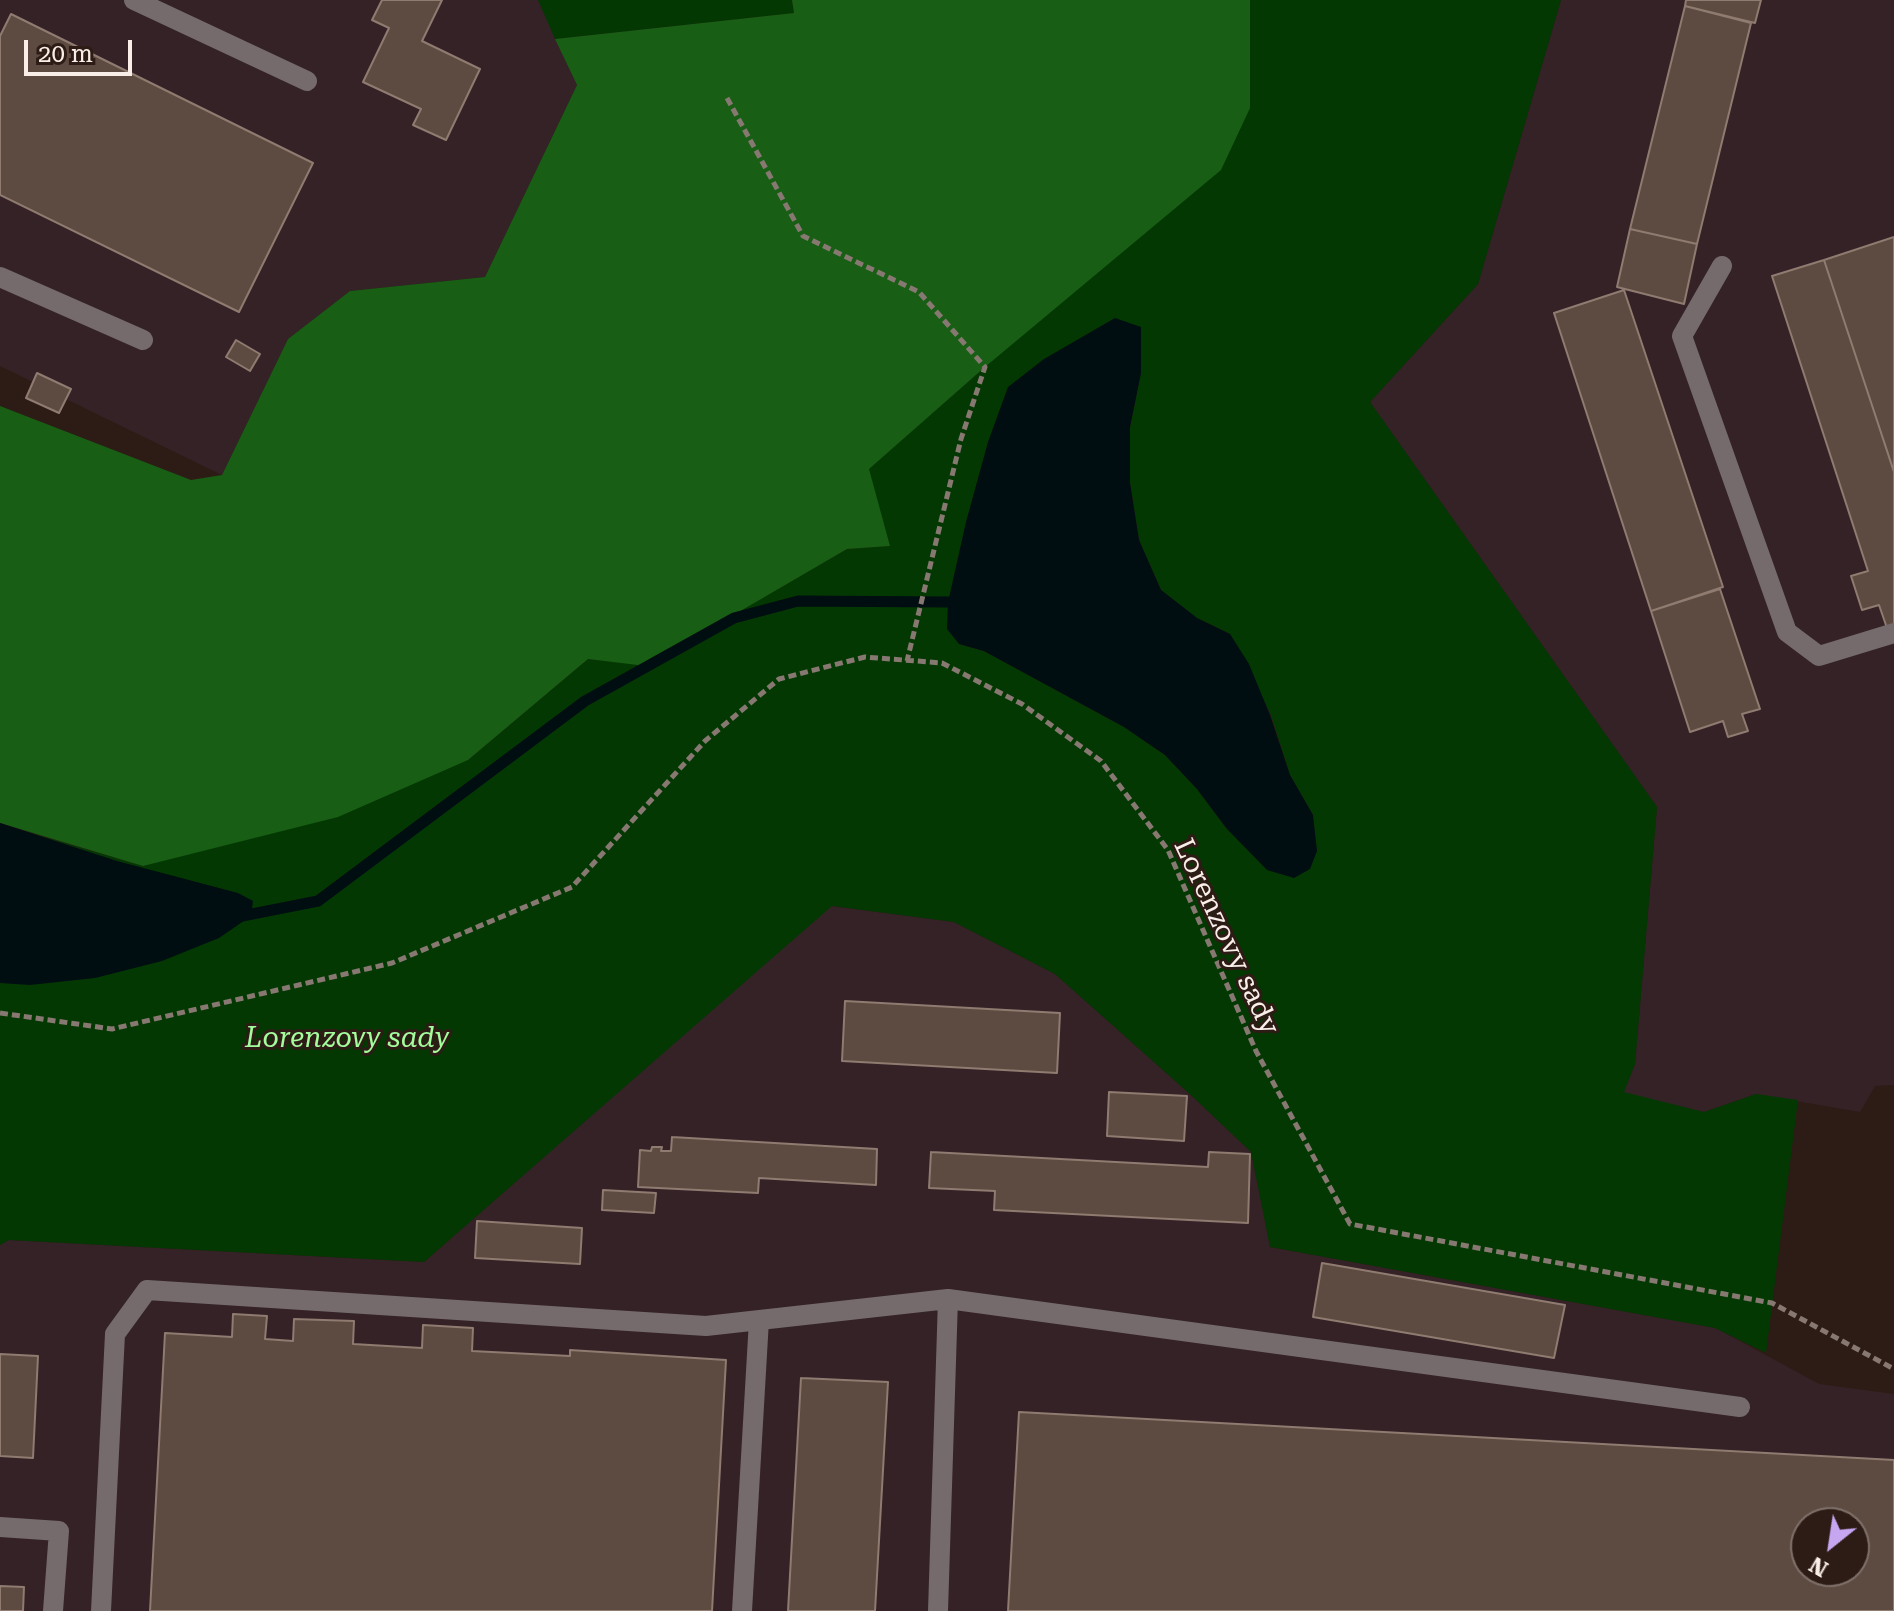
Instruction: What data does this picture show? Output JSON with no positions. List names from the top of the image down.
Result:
{
  "streets": {
    "path": ["Lorenzovy sady"]
  },
  "parks": ["Lorenzovy sady"],
  "scale_bar": "20 m",
  "north": "bottom left"
}
